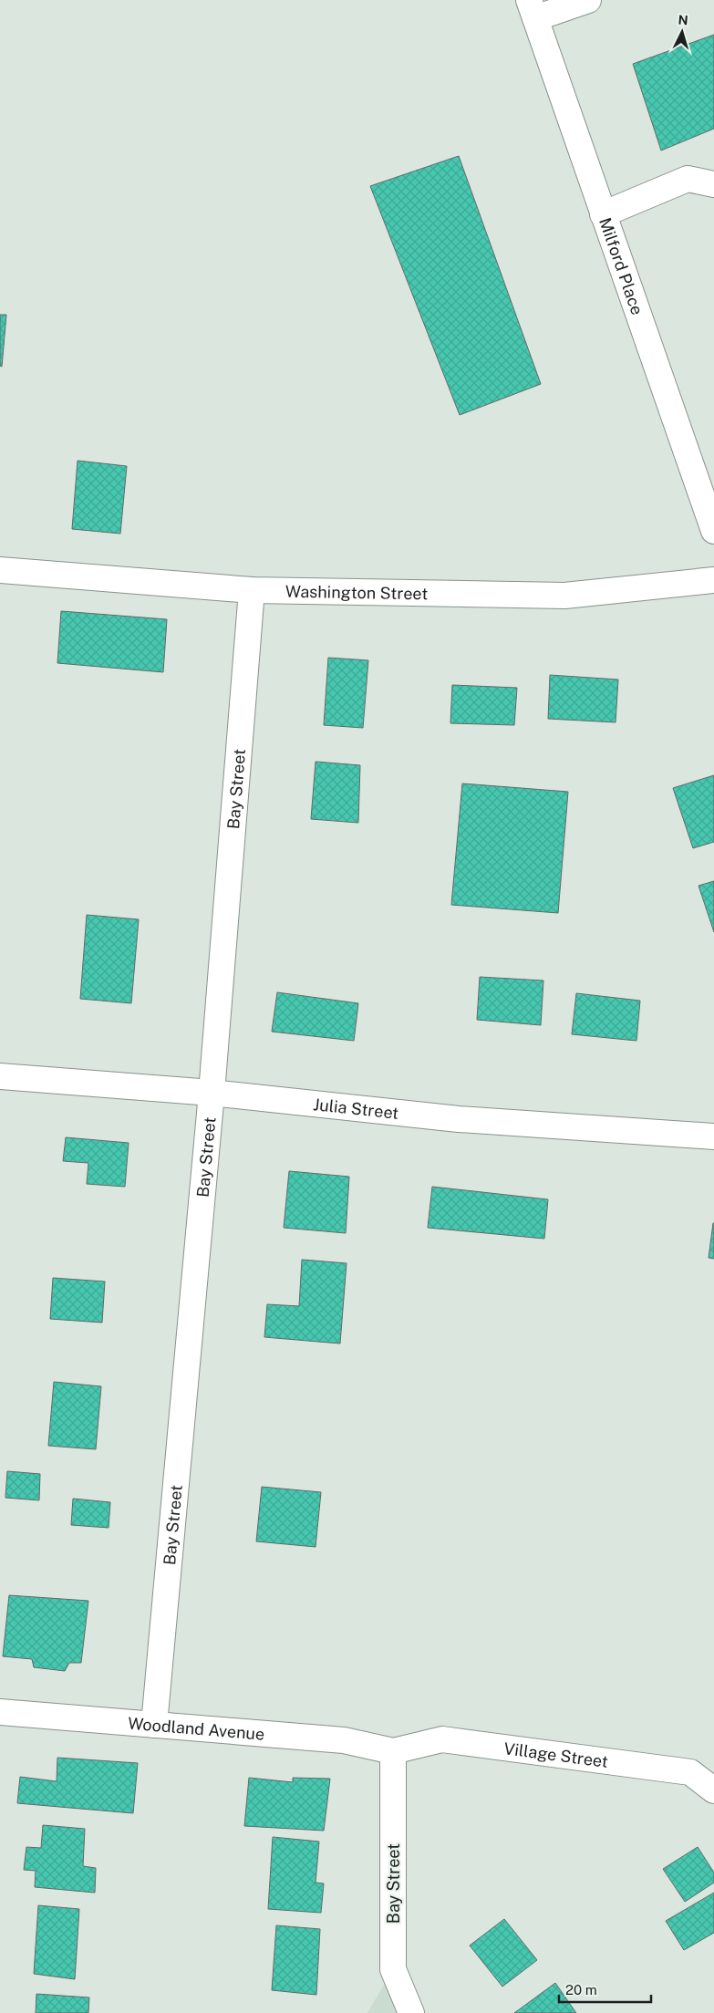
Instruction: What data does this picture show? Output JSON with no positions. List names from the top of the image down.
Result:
{
  "streets": {
    "street": [
      "Milford Place",
      "Washington Street",
      "Bay Street",
      "Julia Street",
      "Woodland Avenue",
      "Village Street"
    ]
  },
  "crossings": [
    ["Washington Street", "Bay Street"],
    ["Bay Street", "Julia Street"],
    ["Bay Street", "Woodland Avenue"],
    ["Bay Street", "Village Street"],
    ["Woodland Avenue", "Village Street"]
  ],
  "scale_bar": "20 m",
  "north": "top"
}
